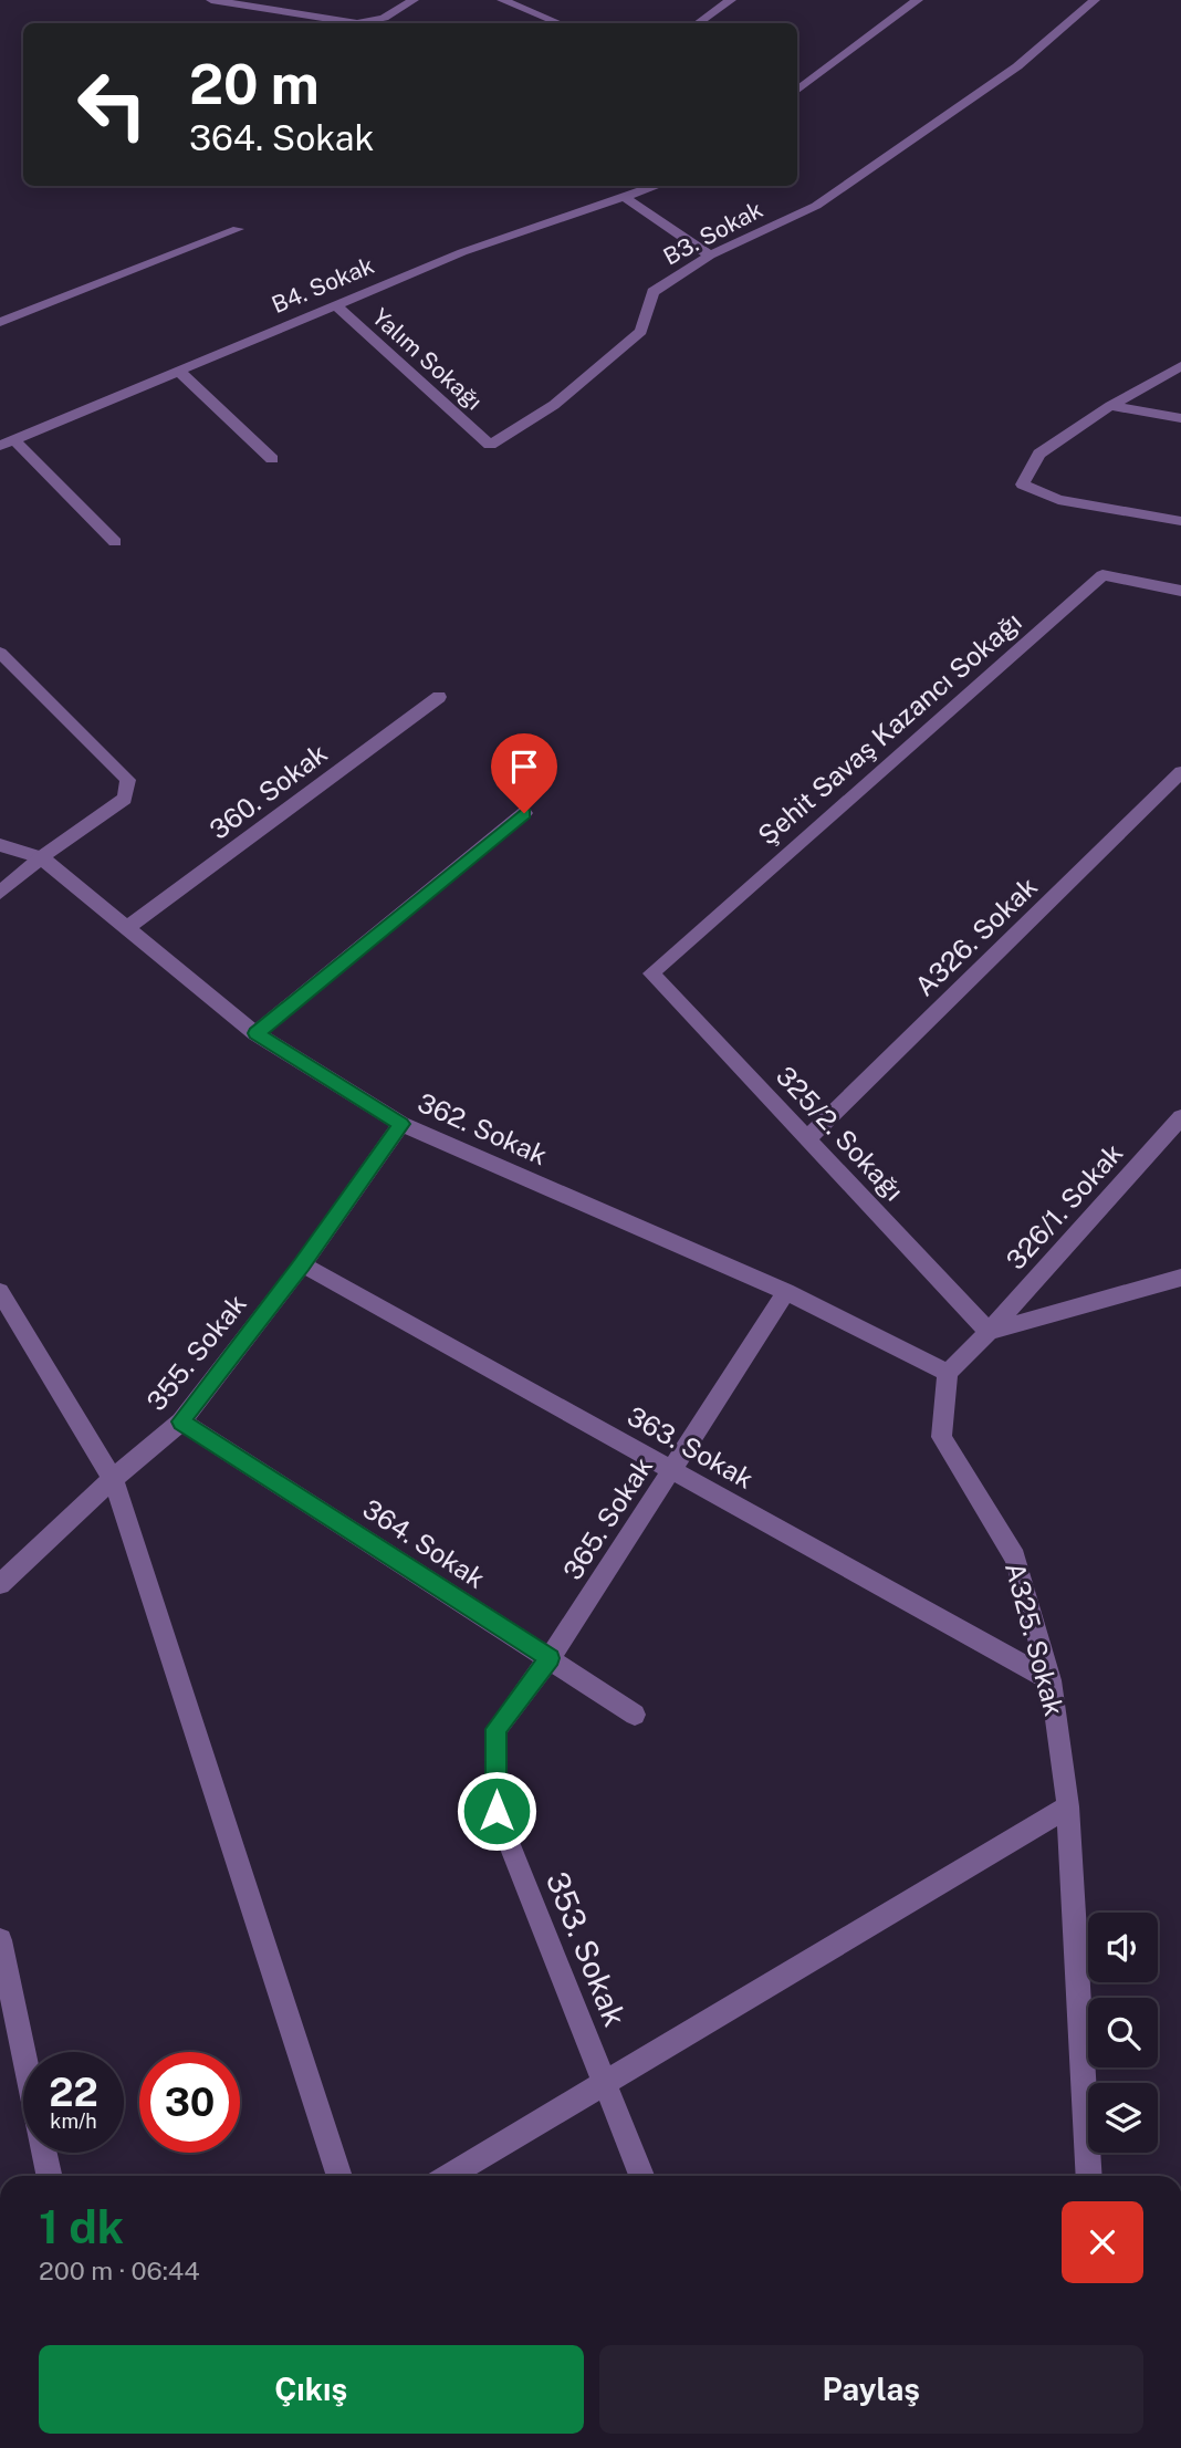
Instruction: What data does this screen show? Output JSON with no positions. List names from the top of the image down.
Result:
{
  "streets": {
    "street": [
      "B3. Sokak",
      "B4. Sokak",
      "Yalım Sokağı",
      "Şehit Savaş Kazancı Sokağı",
      "360. Sokak",
      "A326. Sokak",
      "362. Sokak",
      "325/2. Sokağı",
      "326/1. Sokak",
      "355. Sokak",
      "363. Sokak",
      "365. Sokak",
      "364. Sokak",
      "A325. Sokak",
      "353. Sokak"
    ]
  },
  "crossings": [
    ["B3. Sokak", "Yalım Sokağı"],
    ["B4. Sokak", "Yalım Sokağı"],
    ["Şehit Savaş Kazancı Sokağı", "325/2. Sokağı"],
    ["360. Sokak", "362. Sokak"],
    ["A326. Sokak", "325/2. Sokağı"],
    ["362. Sokak", "355. Sokak"],
    ["362. Sokak", "365. Sokak"],
    ["362. Sokak", "A325. Sokak"],
    ["325/2. Sokağı", "326/1. Sokak"],
    ["355. Sokak", "363. Sokak"],
    ["355. Sokak", "364. Sokak"],
    ["363. Sokak", "365. Sokak"],
    ["363. Sokak", "A325. Sokak"],
    ["365. Sokak", "364. Sokak"],
    ["365. Sokak", "353. Sokak"],
    ["364. Sokak", "353. Sokak"]
  ],
  "page": {
    "turn": ["20 m", "364. Sokak"],
    "speed": "22 km/h",
    "limit": "30",
    "heading": ["1 dk", "200 m · 06:44"],
    "buttons": ["Çıkış", "Paylaş"]
  }
}
